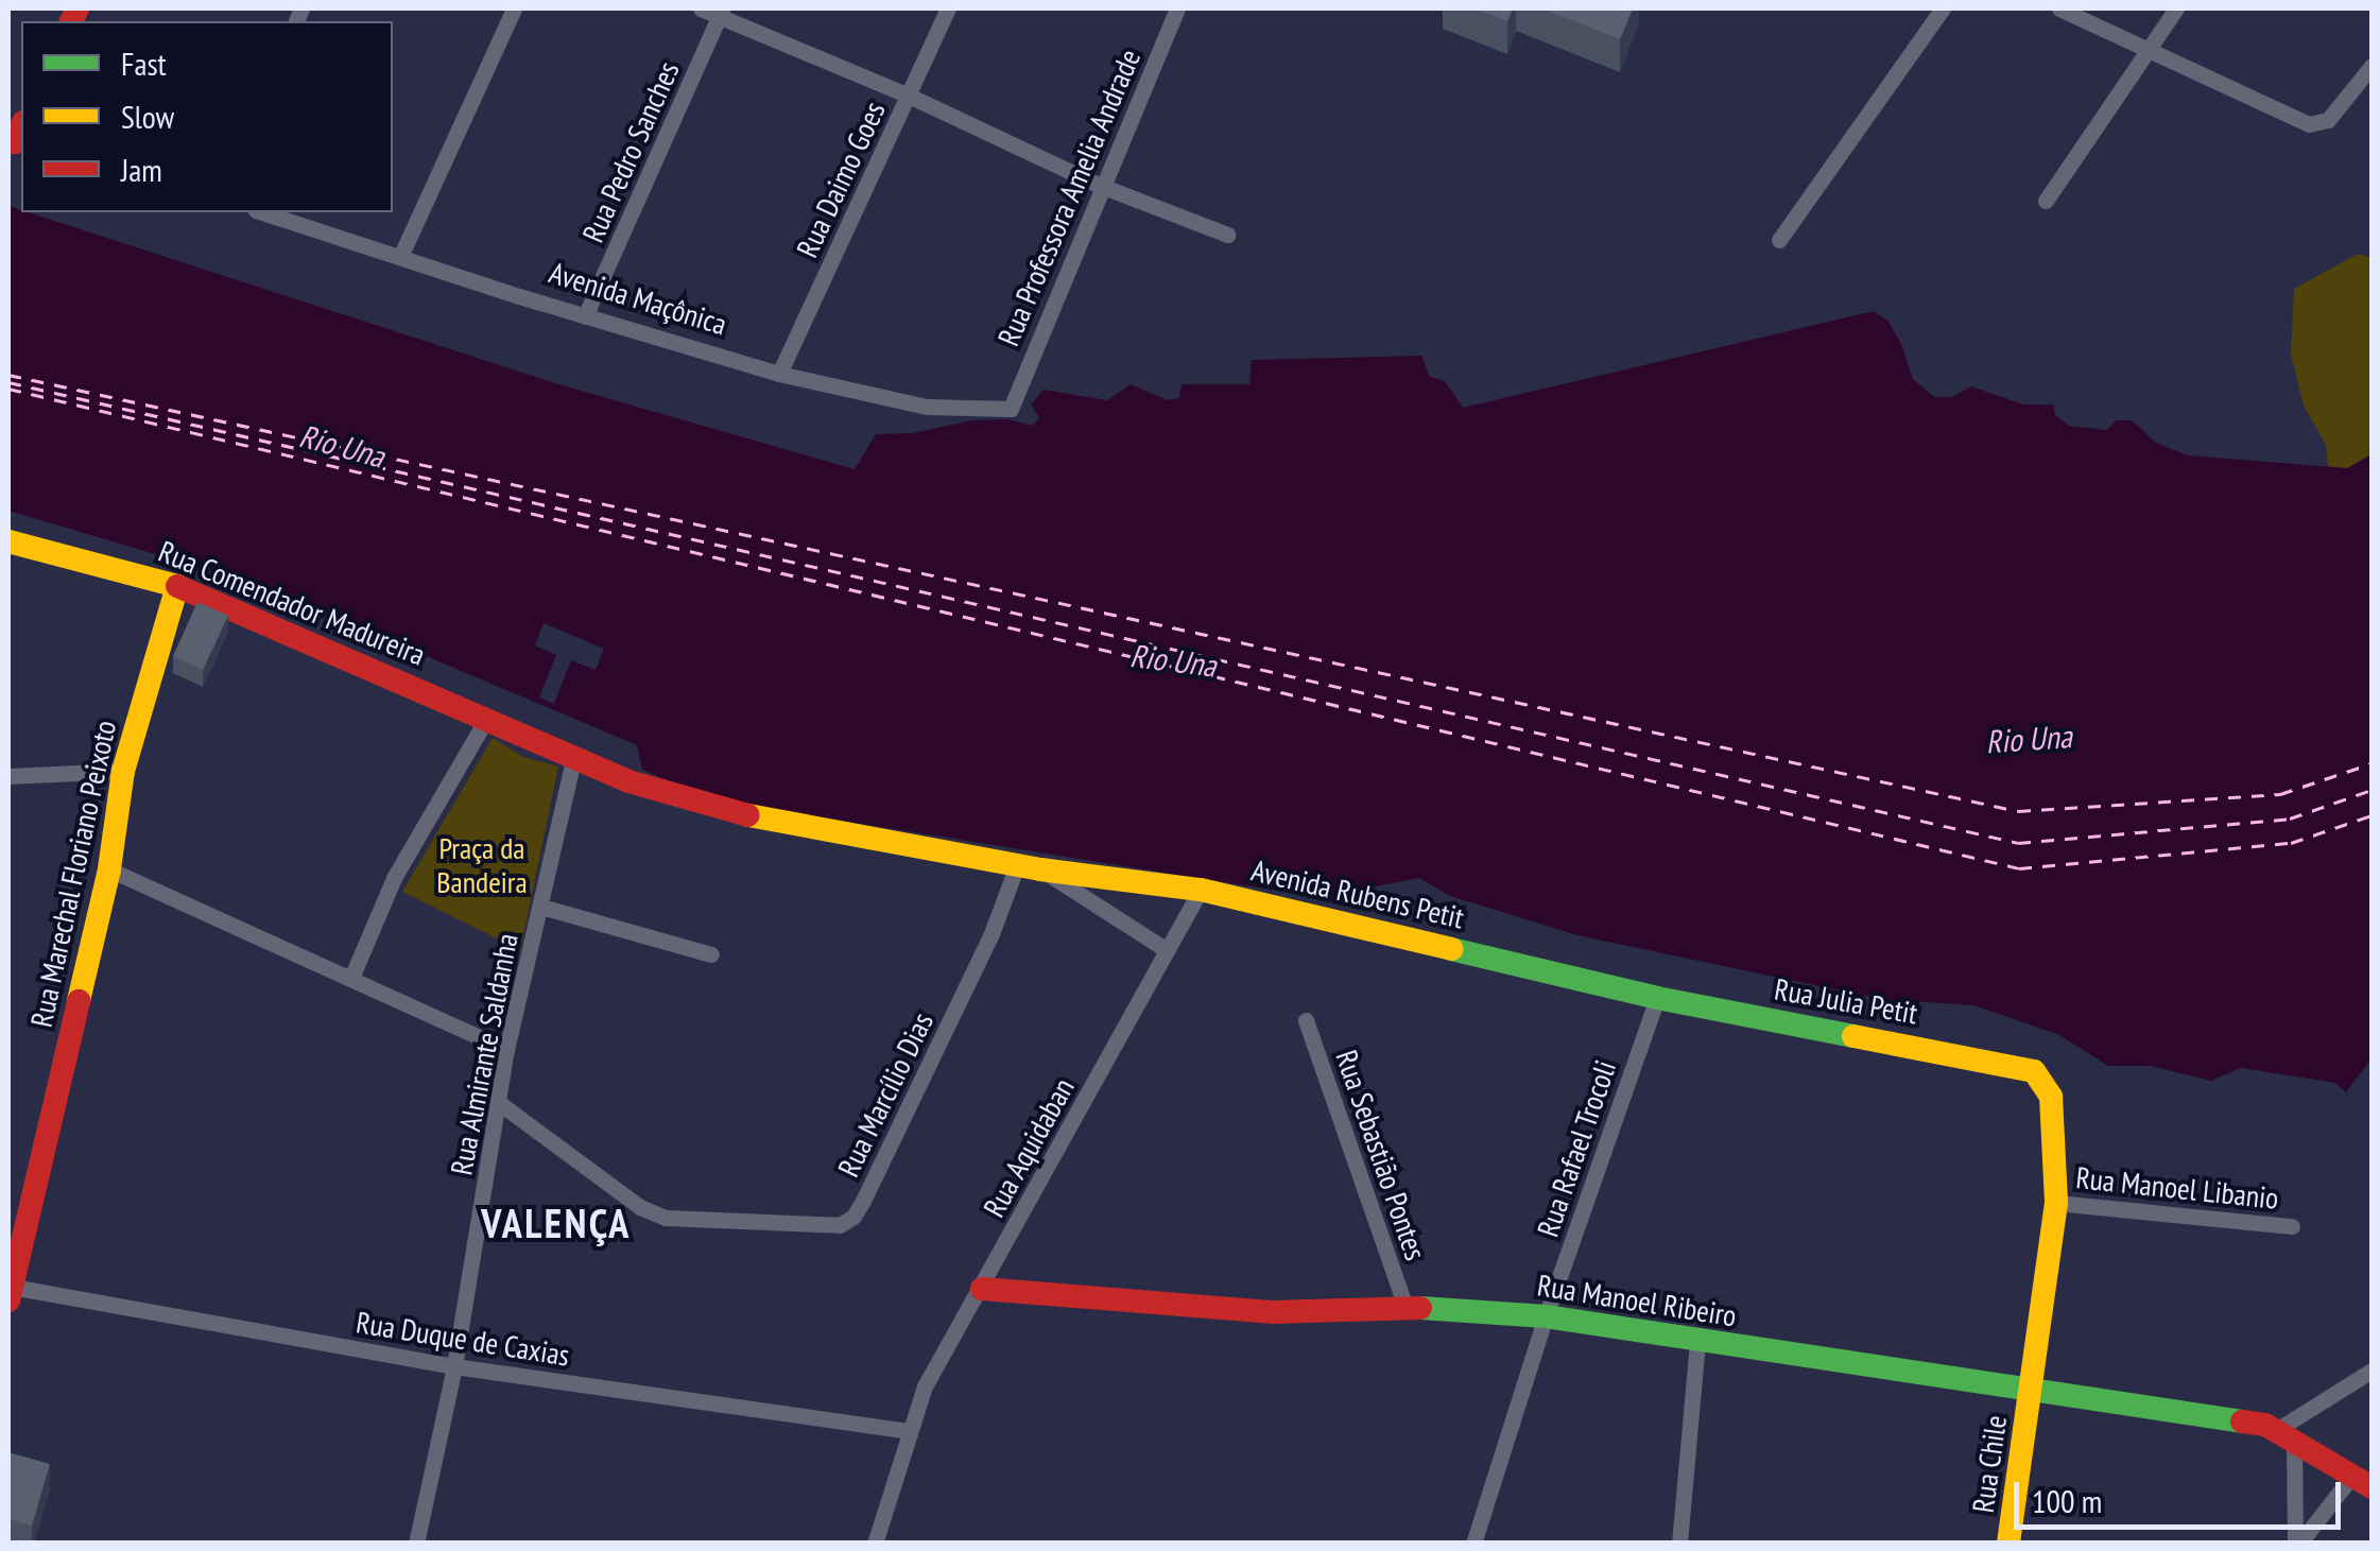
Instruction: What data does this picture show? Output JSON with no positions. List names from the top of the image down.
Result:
{
  "streets": {
    "street": [
      "Rua Pedro Sanches",
      "Rua Daimo Goes",
      "Rua Professora Amelia Andrade",
      "Avenida Maçônica",
      "Rua Comendador Madureira",
      "Rua Marechal Floriano Peixoto",
      "Avenida Rubens Petit",
      "Rua Julia Petit",
      "Rua Almirante Saldanha",
      "Rua Marcílio Dias",
      "Rua Aquidaban",
      "Rua Rafael Trocoli",
      "Rua Sebastião Pontes",
      "Rua Manoel Libanio",
      "Rua Manoel Ribeiro",
      "Rua Duque de Caxias",
      "Rua Chile"
    ]
  },
  "crossings": [
    ["Rua Pedro Sanches", "Avenida Maçônica"],
    ["Rua Daimo Goes", "Avenida Maçônica"],
    ["Rua Professora Amelia Andrade", "Avenida Maçônica"],
    ["Rua Comendador Madureira", "Rua Marechal Floriano Peixoto"],
    ["Rua Marechal Floriano Peixoto", "Rua Duque de Caxias"],
    ["Avenida Rubens Petit", "Rua Julia Petit"],
    ["Avenida Rubens Petit", "Rua Almirante Saldanha"],
    ["Avenida Rubens Petit", "Rua Marcílio Dias"],
    ["Avenida Rubens Petit", "Rua Aquidaban"],
    ["Avenida Rubens Petit", "Rua Rafael Trocoli"],
    ["Rua Julia Petit", "Rua Rafael Trocoli"],
    ["Rua Julia Petit", "Rua Chile"],
    ["Rua Almirante Saldanha", "Rua Marcílio Dias"],
    ["Rua Almirante Saldanha", "Rua Duque de Caxias"],
    ["Rua Aquidaban", "Rua Manoel Ribeiro"],
    ["Rua Aquidaban", "Rua Duque de Caxias"],
    ["Rua Rafael Trocoli", "Rua Manoel Ribeiro"],
    ["Rua Sebastião Pontes", "Rua Manoel Ribeiro"],
    ["Rua Manoel Libanio", "Rua Chile"],
    ["Rua Manoel Ribeiro", "Rua Chile"]
  ],
  "districts": ["VALENÇA"],
  "water": ["Rio Una"],
  "parks": ["Praça da Bandeira"],
  "legend": ["Fast", "Slow", "Jam"],
  "scale_bar": "100 m"
}
